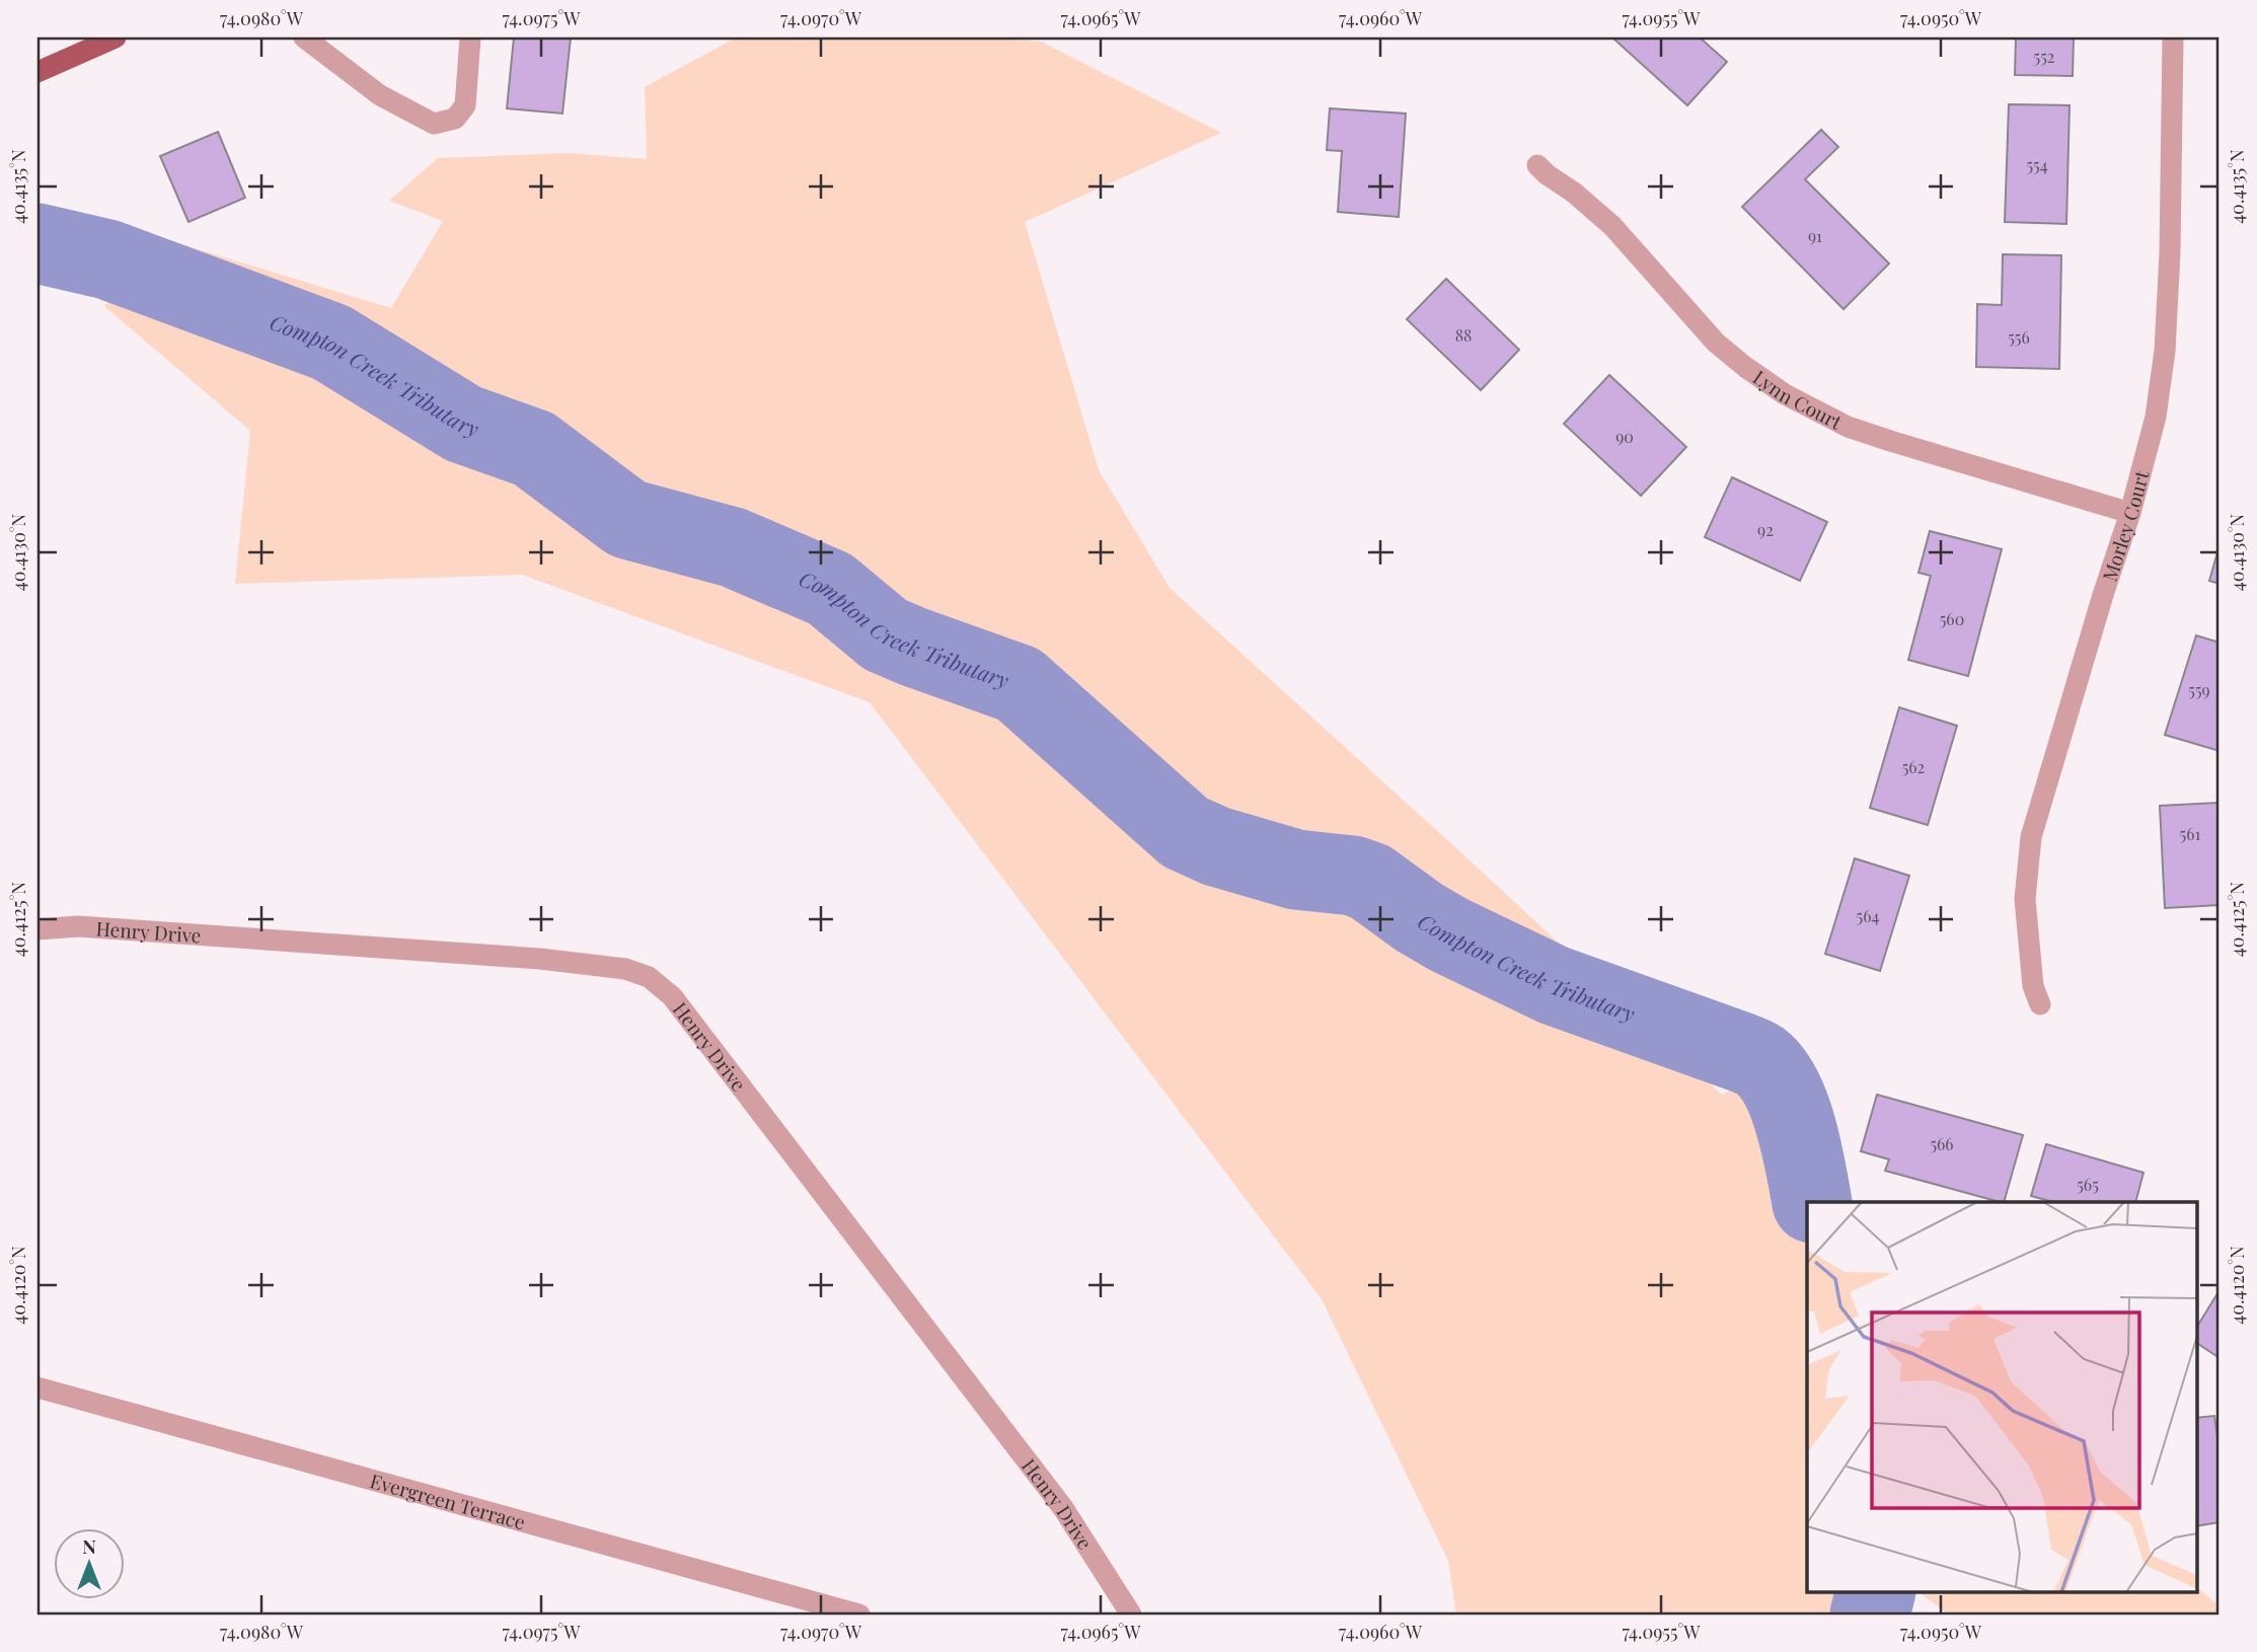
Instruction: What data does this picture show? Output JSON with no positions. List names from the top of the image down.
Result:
{
  "streets": {
    "street": [
      "Lynn Court",
      "Morley Court",
      "Henry Drive",
      "Evergreen Terrace"
    ]
  },
  "crossings": [
    ["Lynn Court", "Morley Court"]
  ],
  "water": ["Compton Creek Tributary"],
  "house_numbers": [
    "552",
    "554",
    "91",
    "88",
    "556",
    "90",
    "92",
    "560",
    "559",
    "562",
    "561",
    "564",
    "566",
    "565"
  ],
  "north": "top",
  "coordinates": [
    "74.0980°W",
    "74.0975°W",
    "74.0970°W",
    "74.0965°W",
    "74.0960°W",
    "74.0955°W",
    "74.0950°W",
    "40.4135°N",
    "40.4130°N",
    "40.4125°N",
    "40.4120°N"
  ]
}
